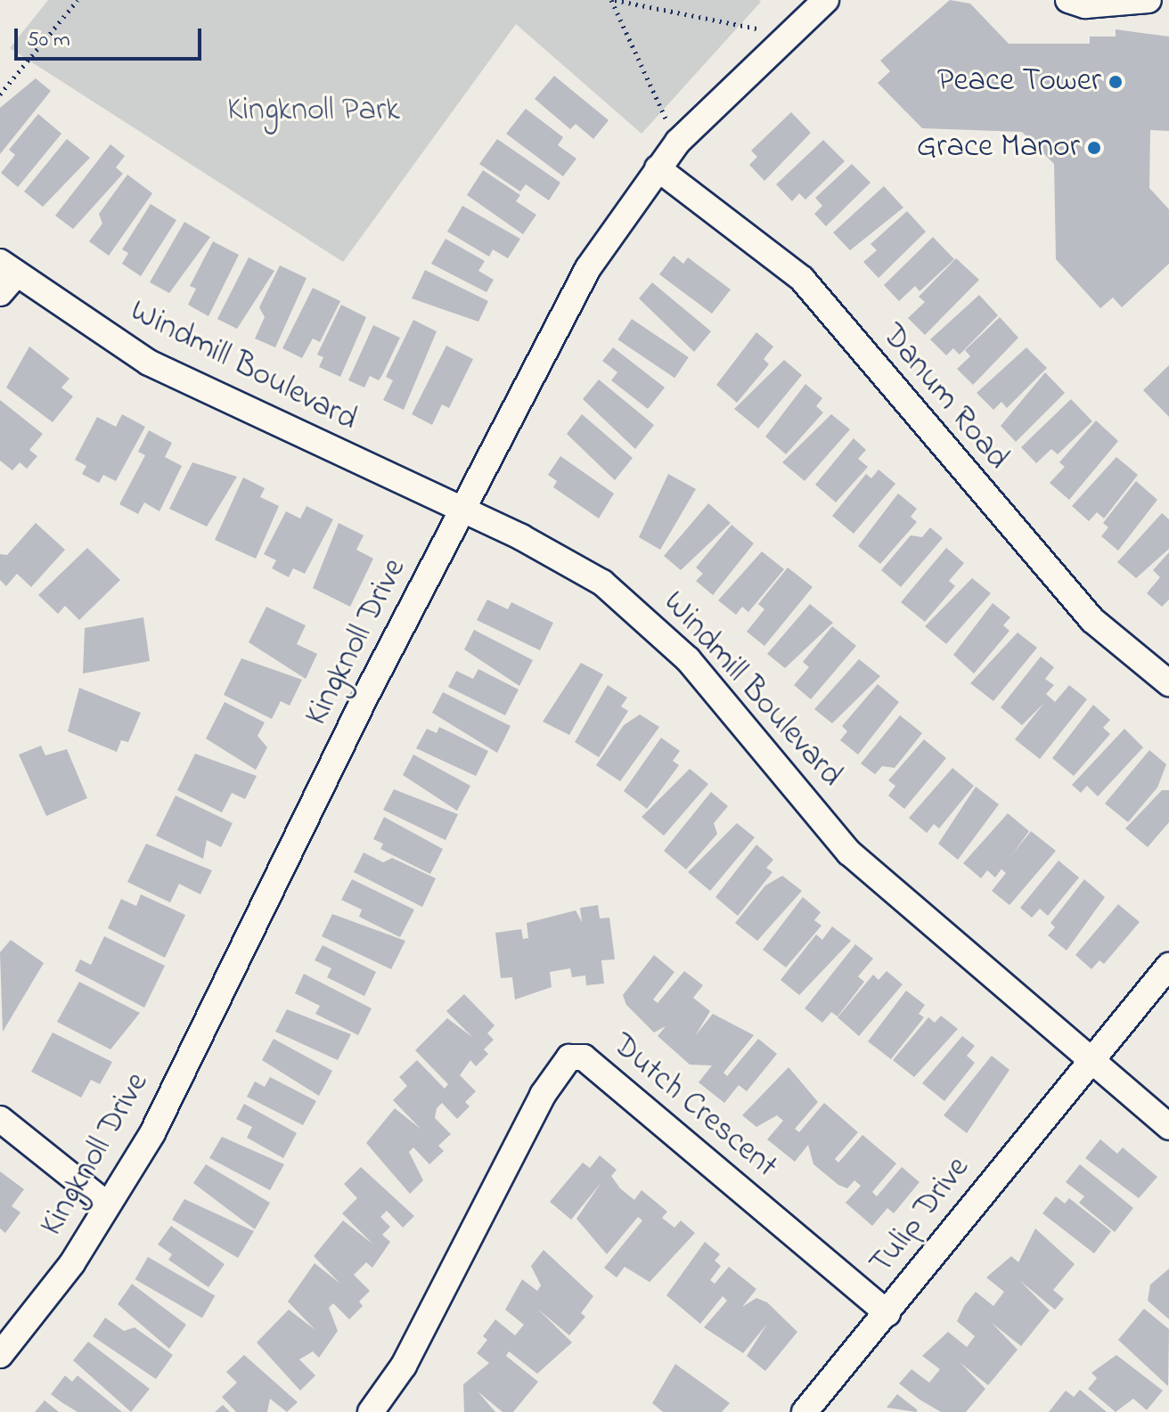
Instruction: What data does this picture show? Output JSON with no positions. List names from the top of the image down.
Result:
{
  "streets": {
    "street": [
      "Windmill Boulevard",
      "Danum Road",
      "Kingknoll Drive",
      "Dutch Crescent",
      "Tulip Drive"
    ]
  },
  "crossings": [
    ["Windmill Boulevard", "Kingknoll Drive"],
    ["Windmill Boulevard", "Tulip Drive"],
    ["Danum Road", "Kingknoll Drive"],
    ["Dutch Crescent", "Tulip Drive"]
  ],
  "parks": ["Kingknoll Park"],
  "places": ["Peace Tower", "Grace Manor"],
  "scale_bar": "50 m"
}
